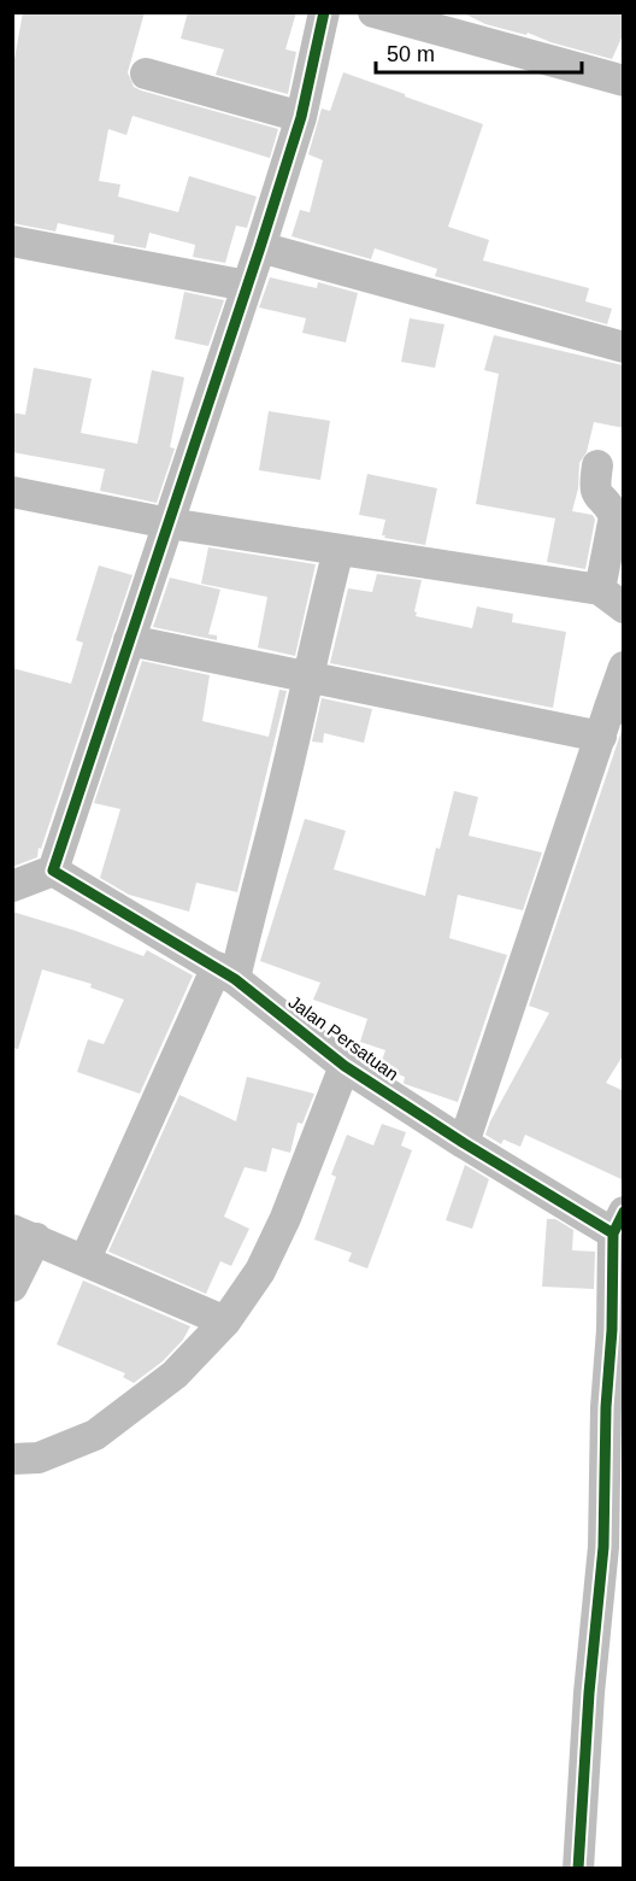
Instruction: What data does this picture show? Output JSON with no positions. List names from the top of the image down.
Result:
{
  "streets": {
    "street": ["Jalan Persatuan"]
  },
  "scale_bar": "50 m"
}
